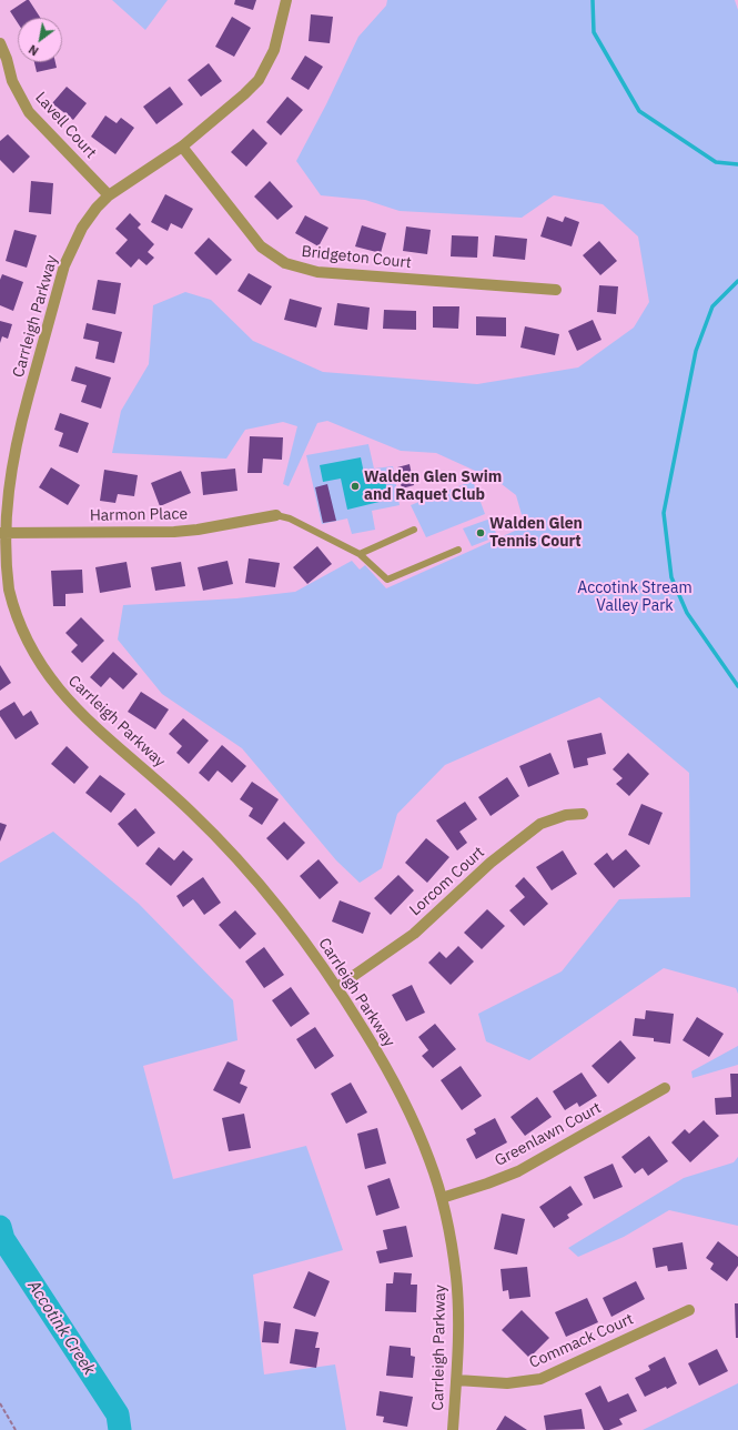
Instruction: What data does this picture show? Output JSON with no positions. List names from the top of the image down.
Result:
{
  "streets": {
    "street": [
      "Lavell Court",
      "Bridgeton Court",
      "Carrleigh Parkway",
      "Harmon Place",
      "Lorcom Court",
      "Greenlawn Court",
      "Commack Court"
    ]
  },
  "crossings": [
    ["Lavell Court", "Carrleigh Parkway"],
    ["Bridgeton Court", "Carrleigh Parkway"],
    ["Carrleigh Parkway", "Harmon Place"],
    ["Carrleigh Parkway", "Lorcom Court"],
    ["Carrleigh Parkway", "Greenlawn Court"],
    ["Carrleigh Parkway", "Commack Court"]
  ],
  "water": ["Accotink Creek"],
  "parks": ["Accotink Stream Valley Park"],
  "places": ["Walden Glen Swim and Raquet Club", "Walden Glen Tennis Court"],
  "north": "bottom left"
}
